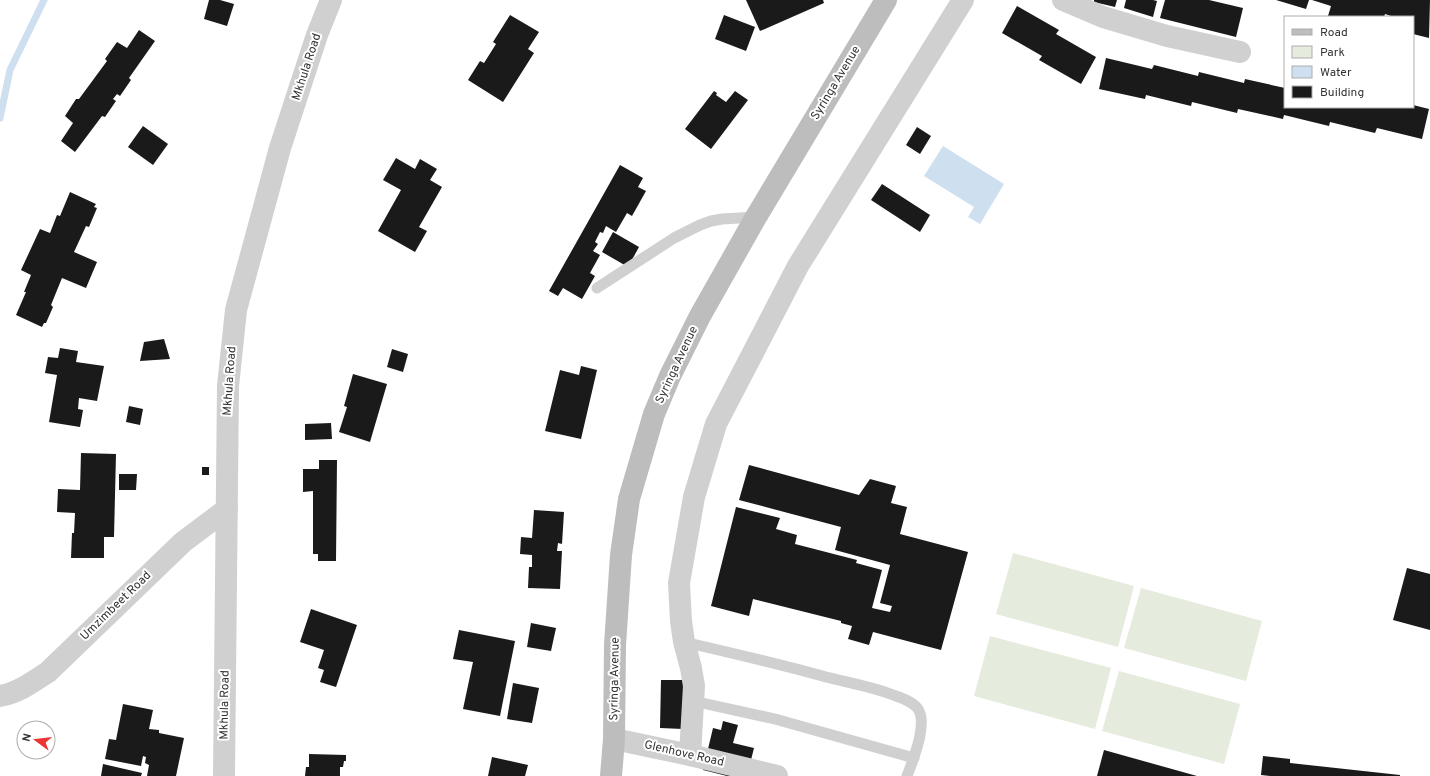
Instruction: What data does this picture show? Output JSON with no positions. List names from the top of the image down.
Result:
{
  "streets": {
    "street": [
      "Mkhula Road",
      "Syringa Avenue",
      "Umzimbeet Road",
      "Glenhove Road"
    ]
  },
  "crossings": [
    ["Mkhula Road", "Umzimbeet Road"],
    ["Syringa Avenue", "Glenhove Road"]
  ],
  "legend": [
    "Road",
    "Park",
    "Water",
    "Building"
  ],
  "north": "left"
}
